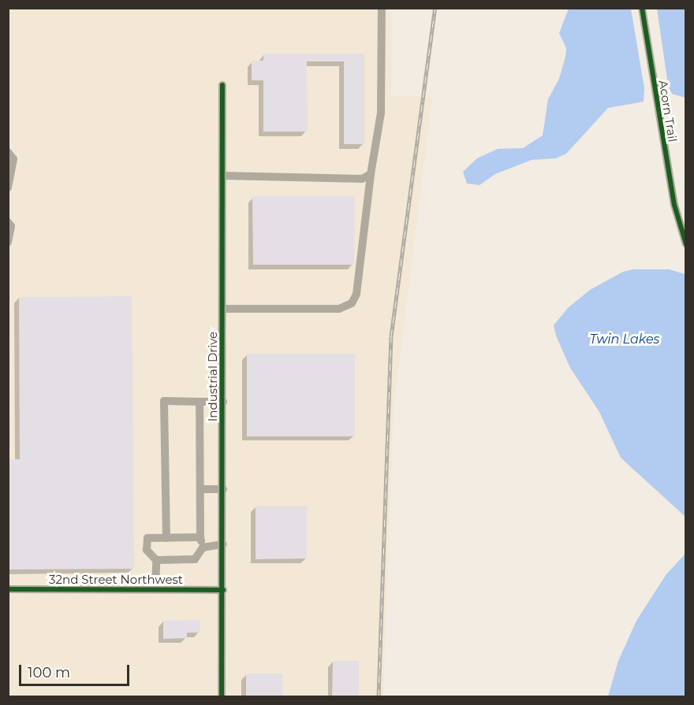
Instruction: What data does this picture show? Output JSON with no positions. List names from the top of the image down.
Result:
{
  "streets": {
    "street": ["Acorn Trail", "Industrial Drive", "32nd Street Northwest"]
  },
  "crossings": [
    ["Industrial Drive", "32nd Street Northwest"]
  ],
  "water": ["Twin Lakes"],
  "scale_bar": "100 m"
}
